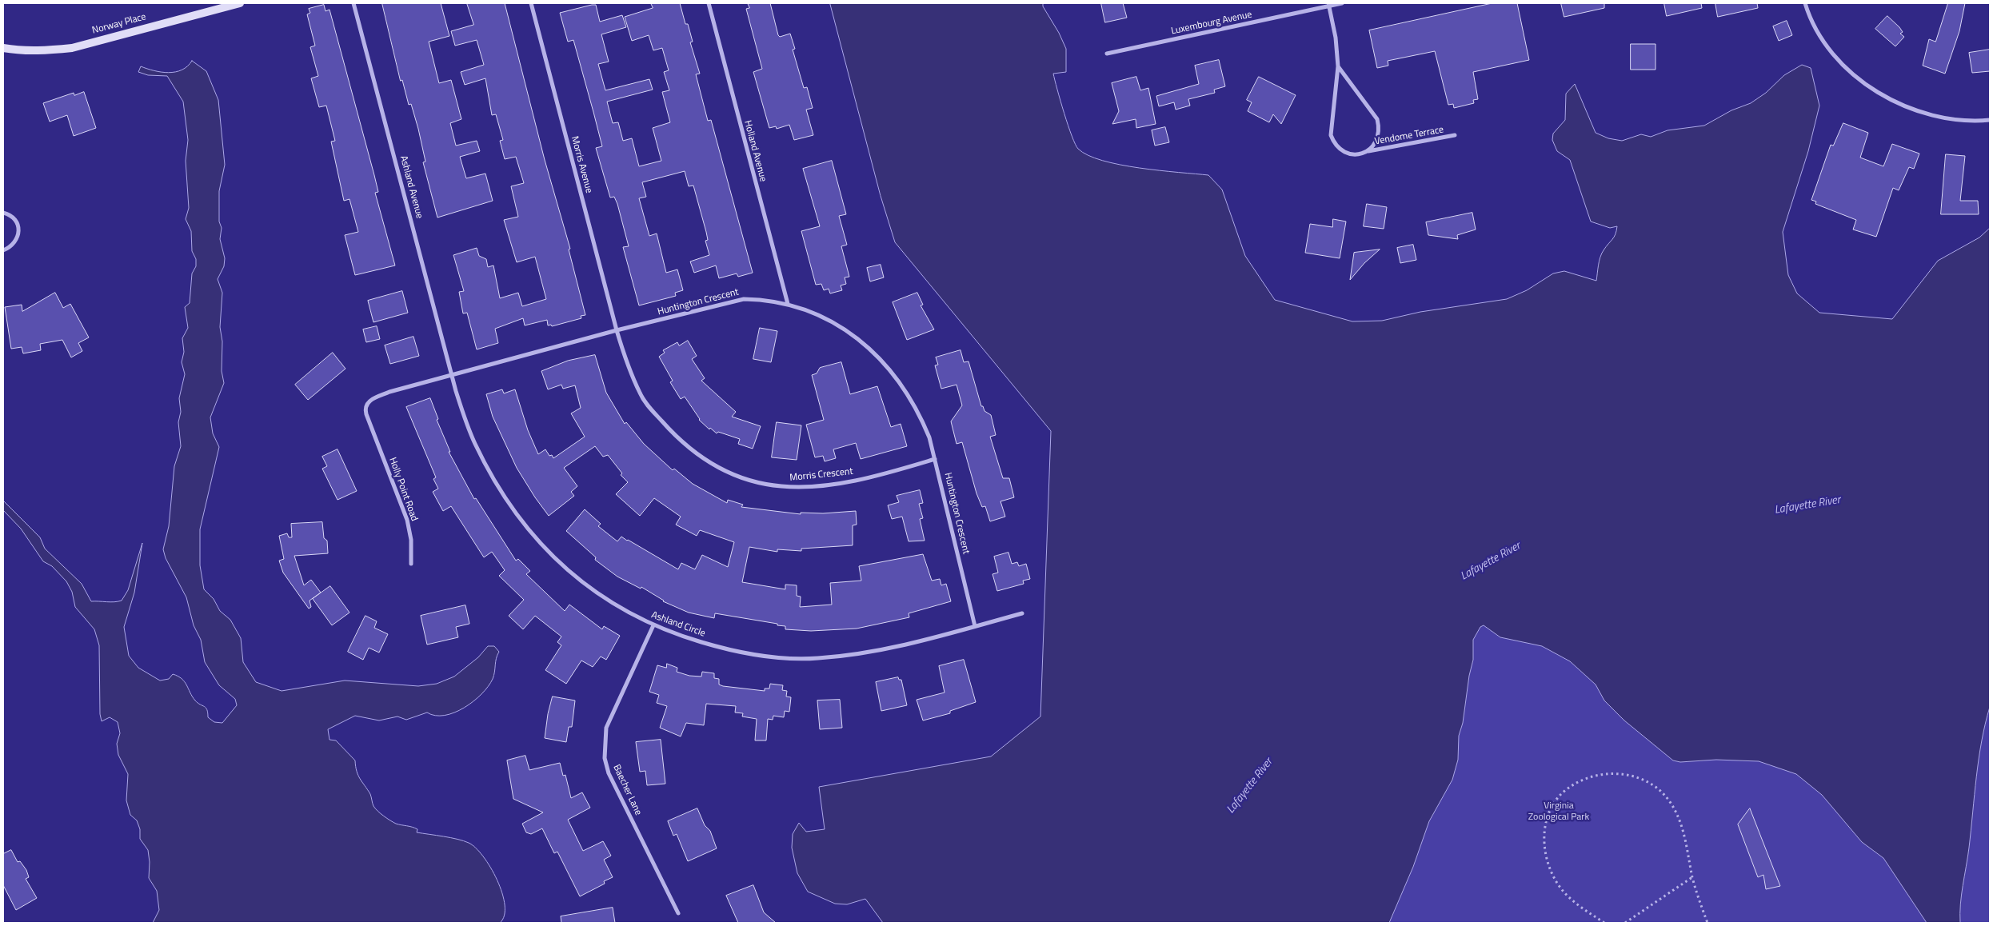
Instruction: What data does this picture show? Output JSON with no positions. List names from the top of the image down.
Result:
{
  "streets": {
    "street": [
      "Luxembourg Avenue",
      "Norway Place",
      "Vendome Terrace",
      "Holland Avenue",
      "Morris Avenue",
      "Ashland Avenue",
      "Huntington Crescent",
      "Morris Crescent",
      "Holly Point Road",
      "Ashland Circle",
      "Baecher Lane"
    ]
  },
  "crossings": [
    ["Luxembourg Avenue", "Vendome Terrace"],
    ["Holland Avenue", "Huntington Crescent"],
    ["Morris Avenue", "Huntington Crescent"],
    ["Morris Avenue", "Morris Crescent"],
    ["Ashland Avenue", "Huntington Crescent"],
    ["Ashland Avenue", "Ashland Circle"],
    ["Huntington Crescent", "Morris Crescent"],
    ["Huntington Crescent", "Holly Point Road"],
    ["Huntington Crescent", "Ashland Circle"],
    ["Ashland Circle", "Baecher Lane"]
  ],
  "water": ["Lafayette River"],
  "parks": ["Virginia Zoological Park"]
}
